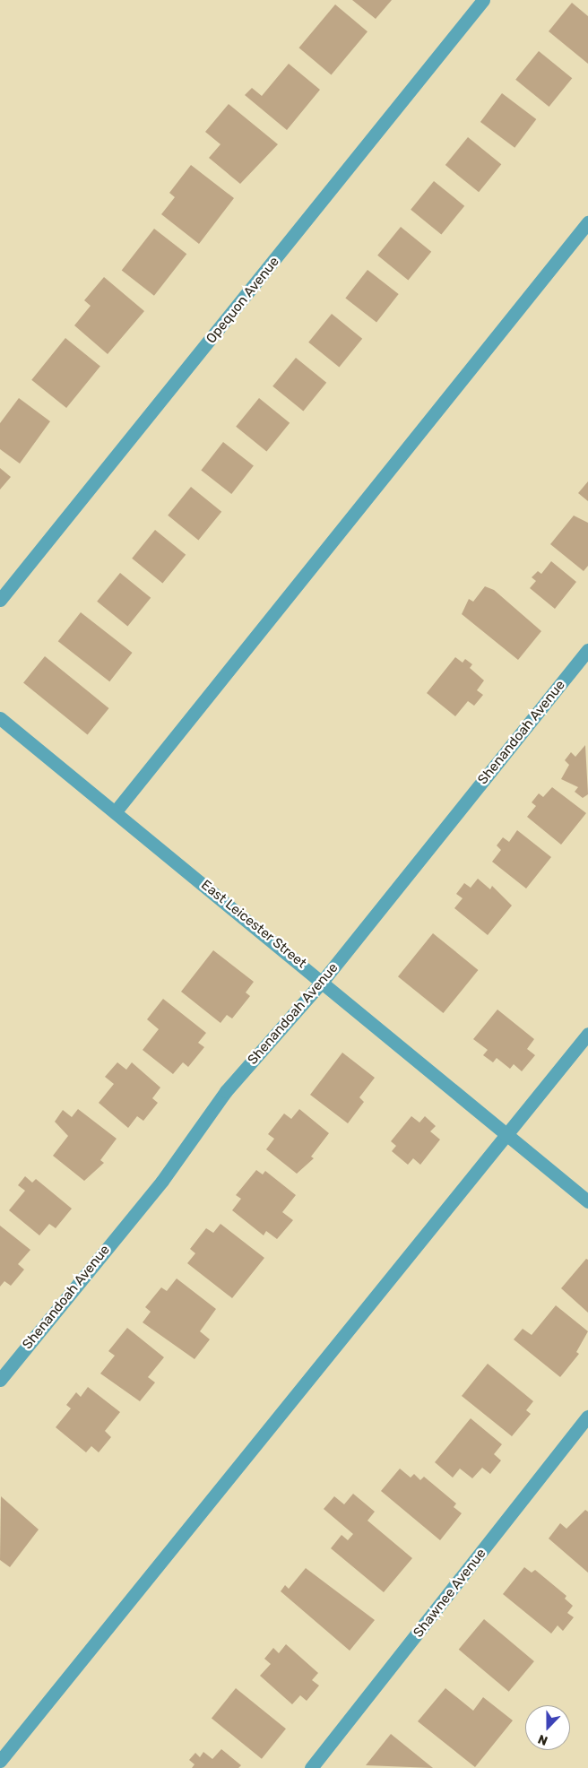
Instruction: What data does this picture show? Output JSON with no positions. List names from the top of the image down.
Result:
{
  "streets": {
    "street": [
      "Opequon Avenue",
      "Shenandoah Avenue",
      "East Leicester Street",
      "Shawnee Avenue"
    ]
  },
  "crossings": [
    ["Shenandoah Avenue", "East Leicester Street"]
  ],
  "north": "bottom"
}
